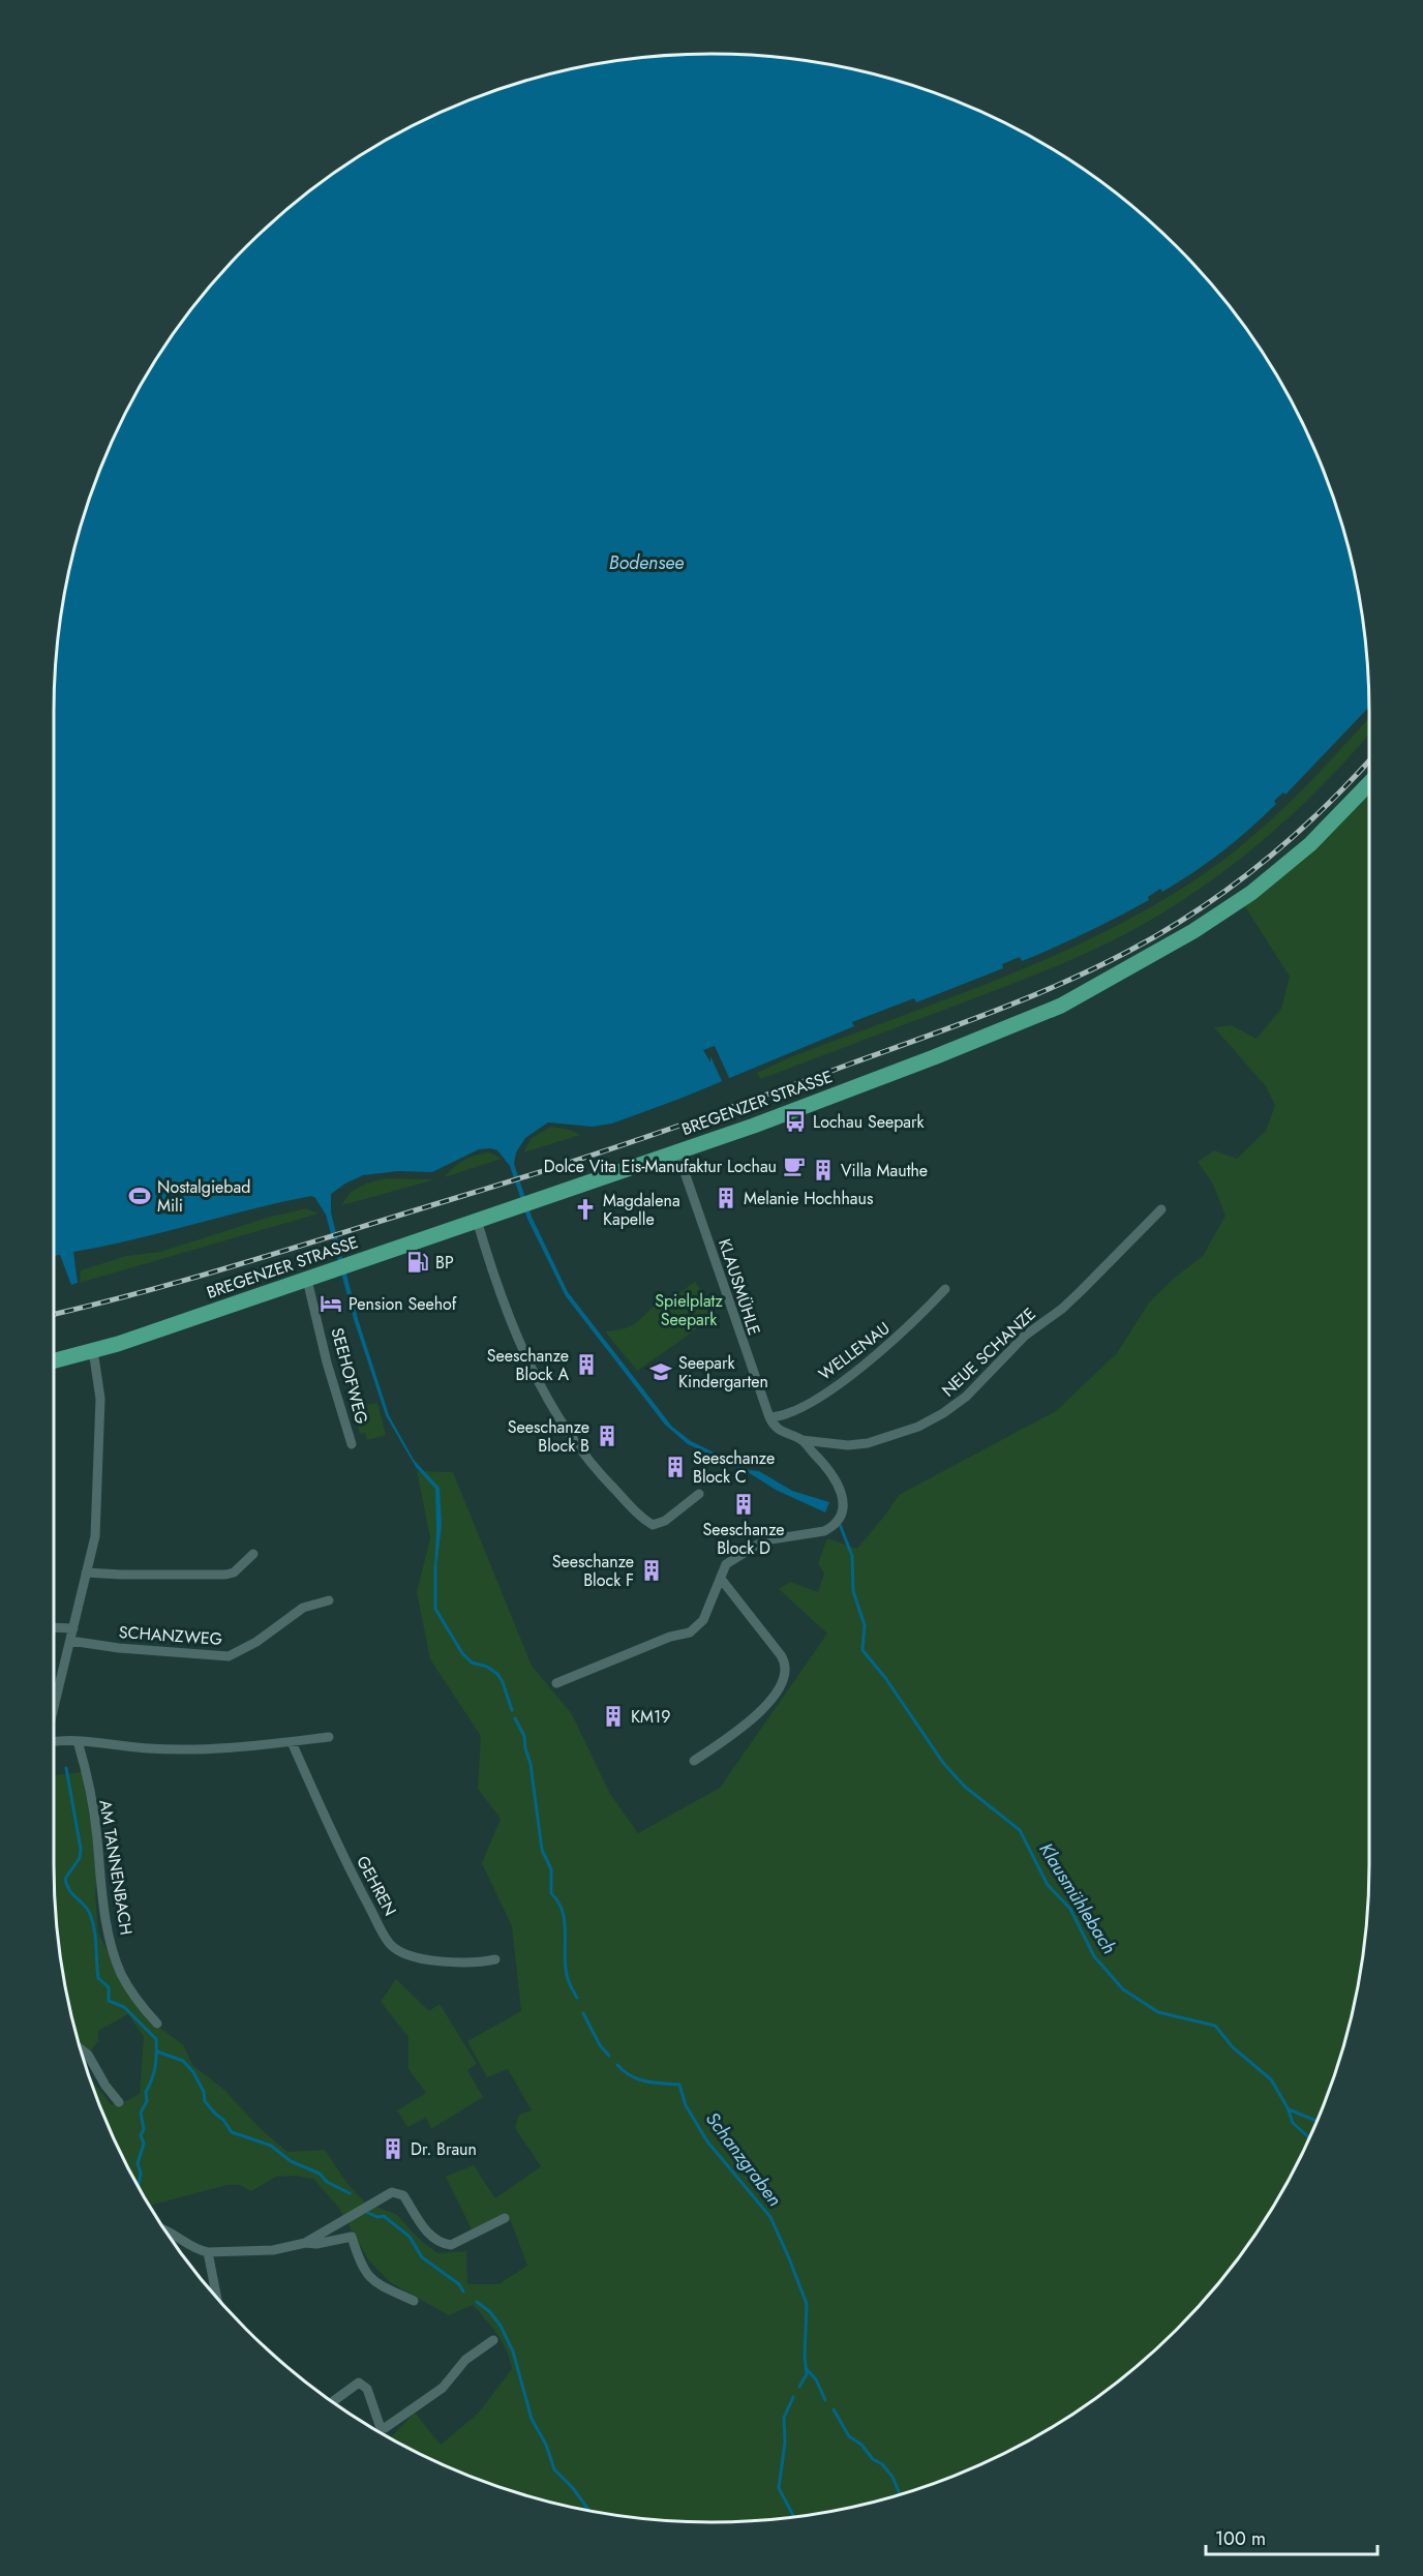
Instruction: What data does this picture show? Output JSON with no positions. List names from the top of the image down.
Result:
{
  "streets": {
    "main road": ["BREGENZER STRASSE"],
    "street": [
      "KLAUSMÜHLE",
      "WELLENAU",
      "NEUE SCHANZE",
      "SEEHOFWEG",
      "SCHANZWEG",
      "AM TANNENBACH",
      "GEHREN"
    ]
  },
  "crossings": [
    ["BREGENZER STRASSE", "KLAUSMÜHLE"],
    ["BREGENZER STRASSE", "SEEHOFWEG"],
    ["KLAUSMÜHLE", "WELLENAU"]
  ],
  "water": ["Bodensee", "Klausmühlebach", "Schanzgraben"],
  "parks": ["Spielplatz Seepark"],
  "places": {
    "bus stop": ["Lochau Seepark"],
    "cafe": ["Dolce Vita Eis-Manufaktur Lochau"],
    "building": [
      "Villa Mauthe",
      "Melanie Hochhaus",
      "Seeschanze Block A",
      "Seeschanze Block B",
      "Seeschanze Block C",
      "Seeschanze Block D",
      "Seeschanze Block F",
      "KM19",
      "Dr. Braun"
    ],
    "sports": ["Nostalgiebad Mili"],
    "church": ["Magdalena Kapelle"],
    "fuel station": ["BP"],
    "hotel": ["Pension Seehof"],
    "school or university": ["Seepark Kindergarten"]
  },
  "scale_bar": "100 m"
}
